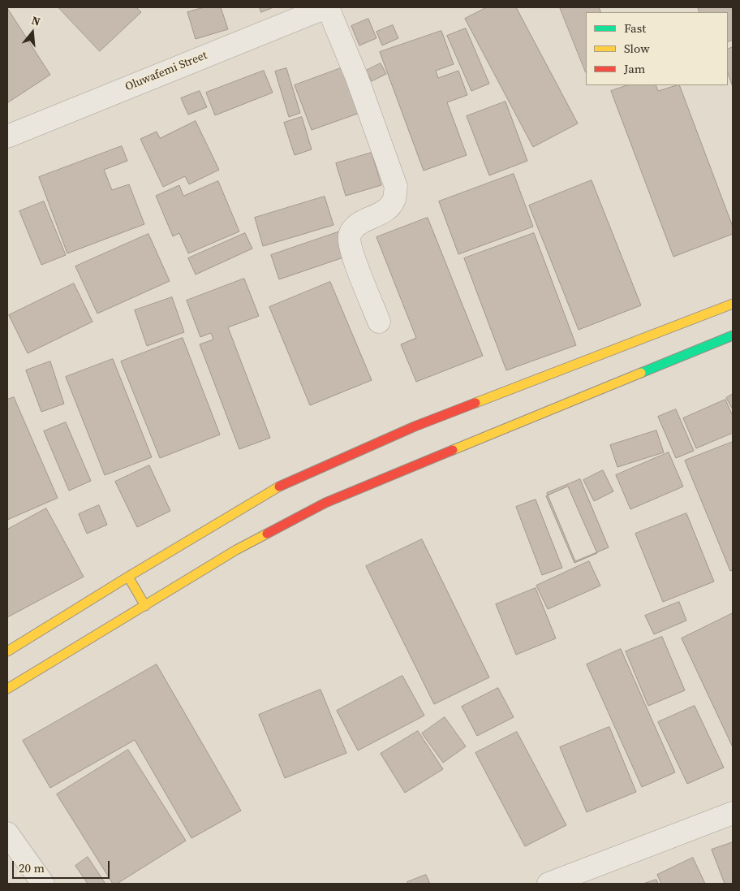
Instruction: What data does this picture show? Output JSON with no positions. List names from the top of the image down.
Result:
{
  "streets": {
    "street": ["Oluwafemi Street"]
  },
  "legend": ["Fast", "Slow", "Jam"],
  "scale_bar": "20 m",
  "north": "top"
}
